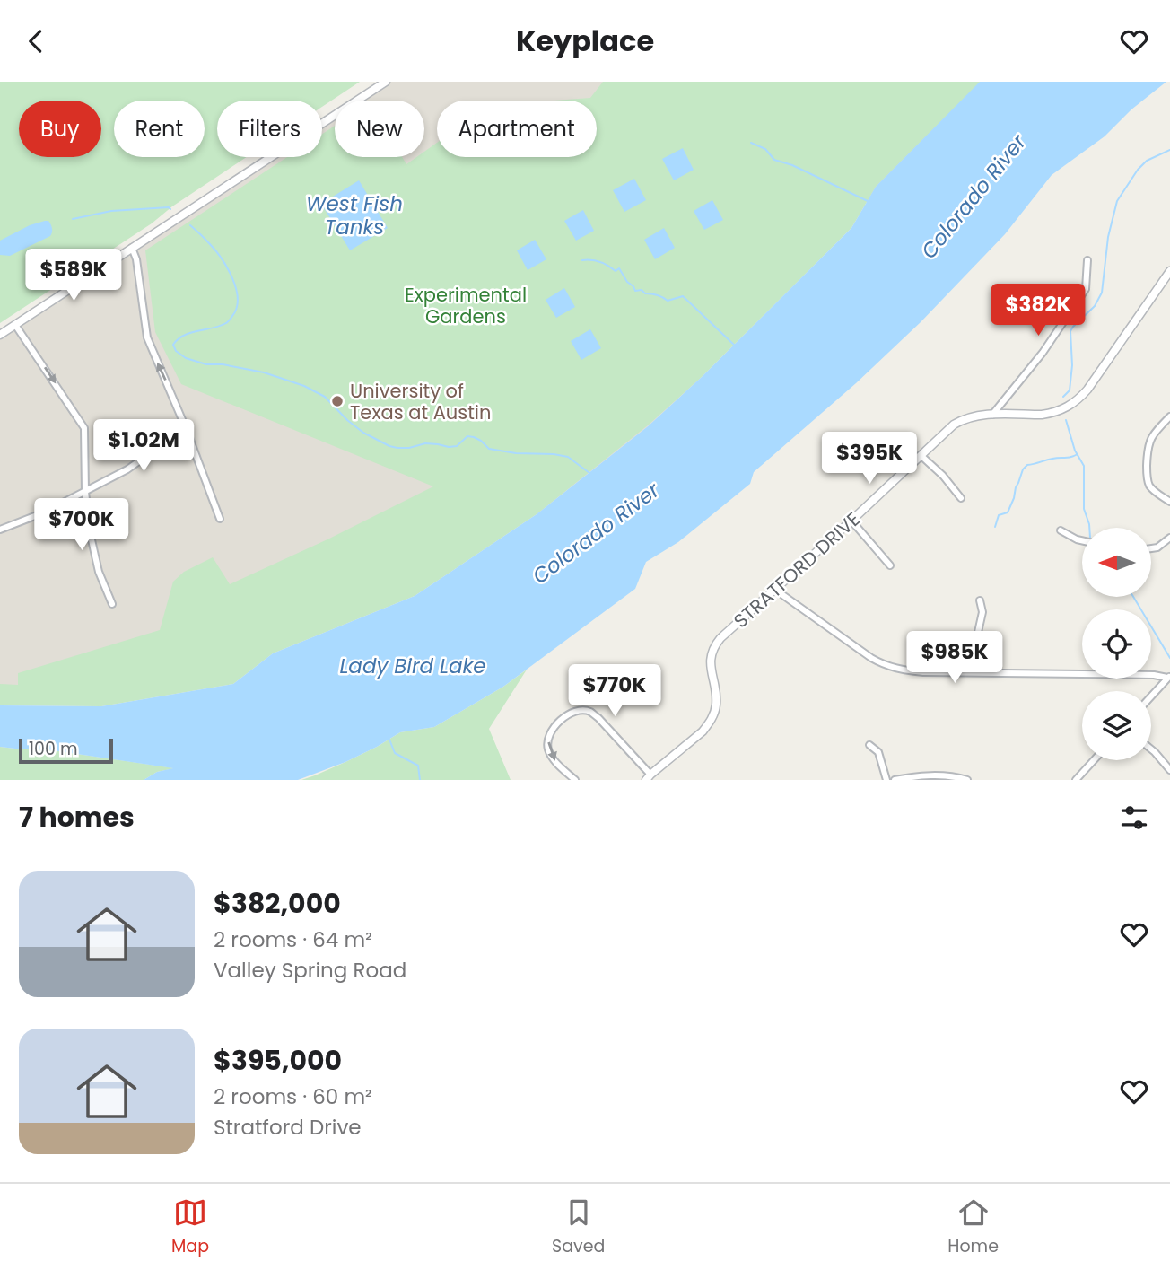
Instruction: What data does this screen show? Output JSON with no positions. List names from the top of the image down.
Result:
{
  "streets": {
    "street": ["STRATFORD DRIVE"]
  },
  "water": ["Colorado River", "West Fish Tanks", "Lady Bird Lake"],
  "parks": ["Experimental Gardens"],
  "places": ["University of Texas at Austin"],
  "scale_bar": "100 m",
  "north": "left",
  "page": {
    "header": "Keyplace",
    "chip": [
      "Buy",
      "Rent",
      "Filters",
      "New",
      "Apartment"
    ],
    "price": [
      "$589K",
      "$382K",
      "$1.02M",
      "$395K",
      "$700K",
      "$985K",
      "$770K"
    ],
    "scale": "100 m",
    "heading": "7 homes",
    "list": [
      {
        "name": "$382,000",
        "note": "2 rooms · 64 m² · Valley Spring Road"
      },
      {
        "name": "$395,000",
        "note": "2 rooms · 60 m² · Stratford Drive"
      }
    ],
    "tabs": ["Map", "Saved", "Home"]
  }
}
